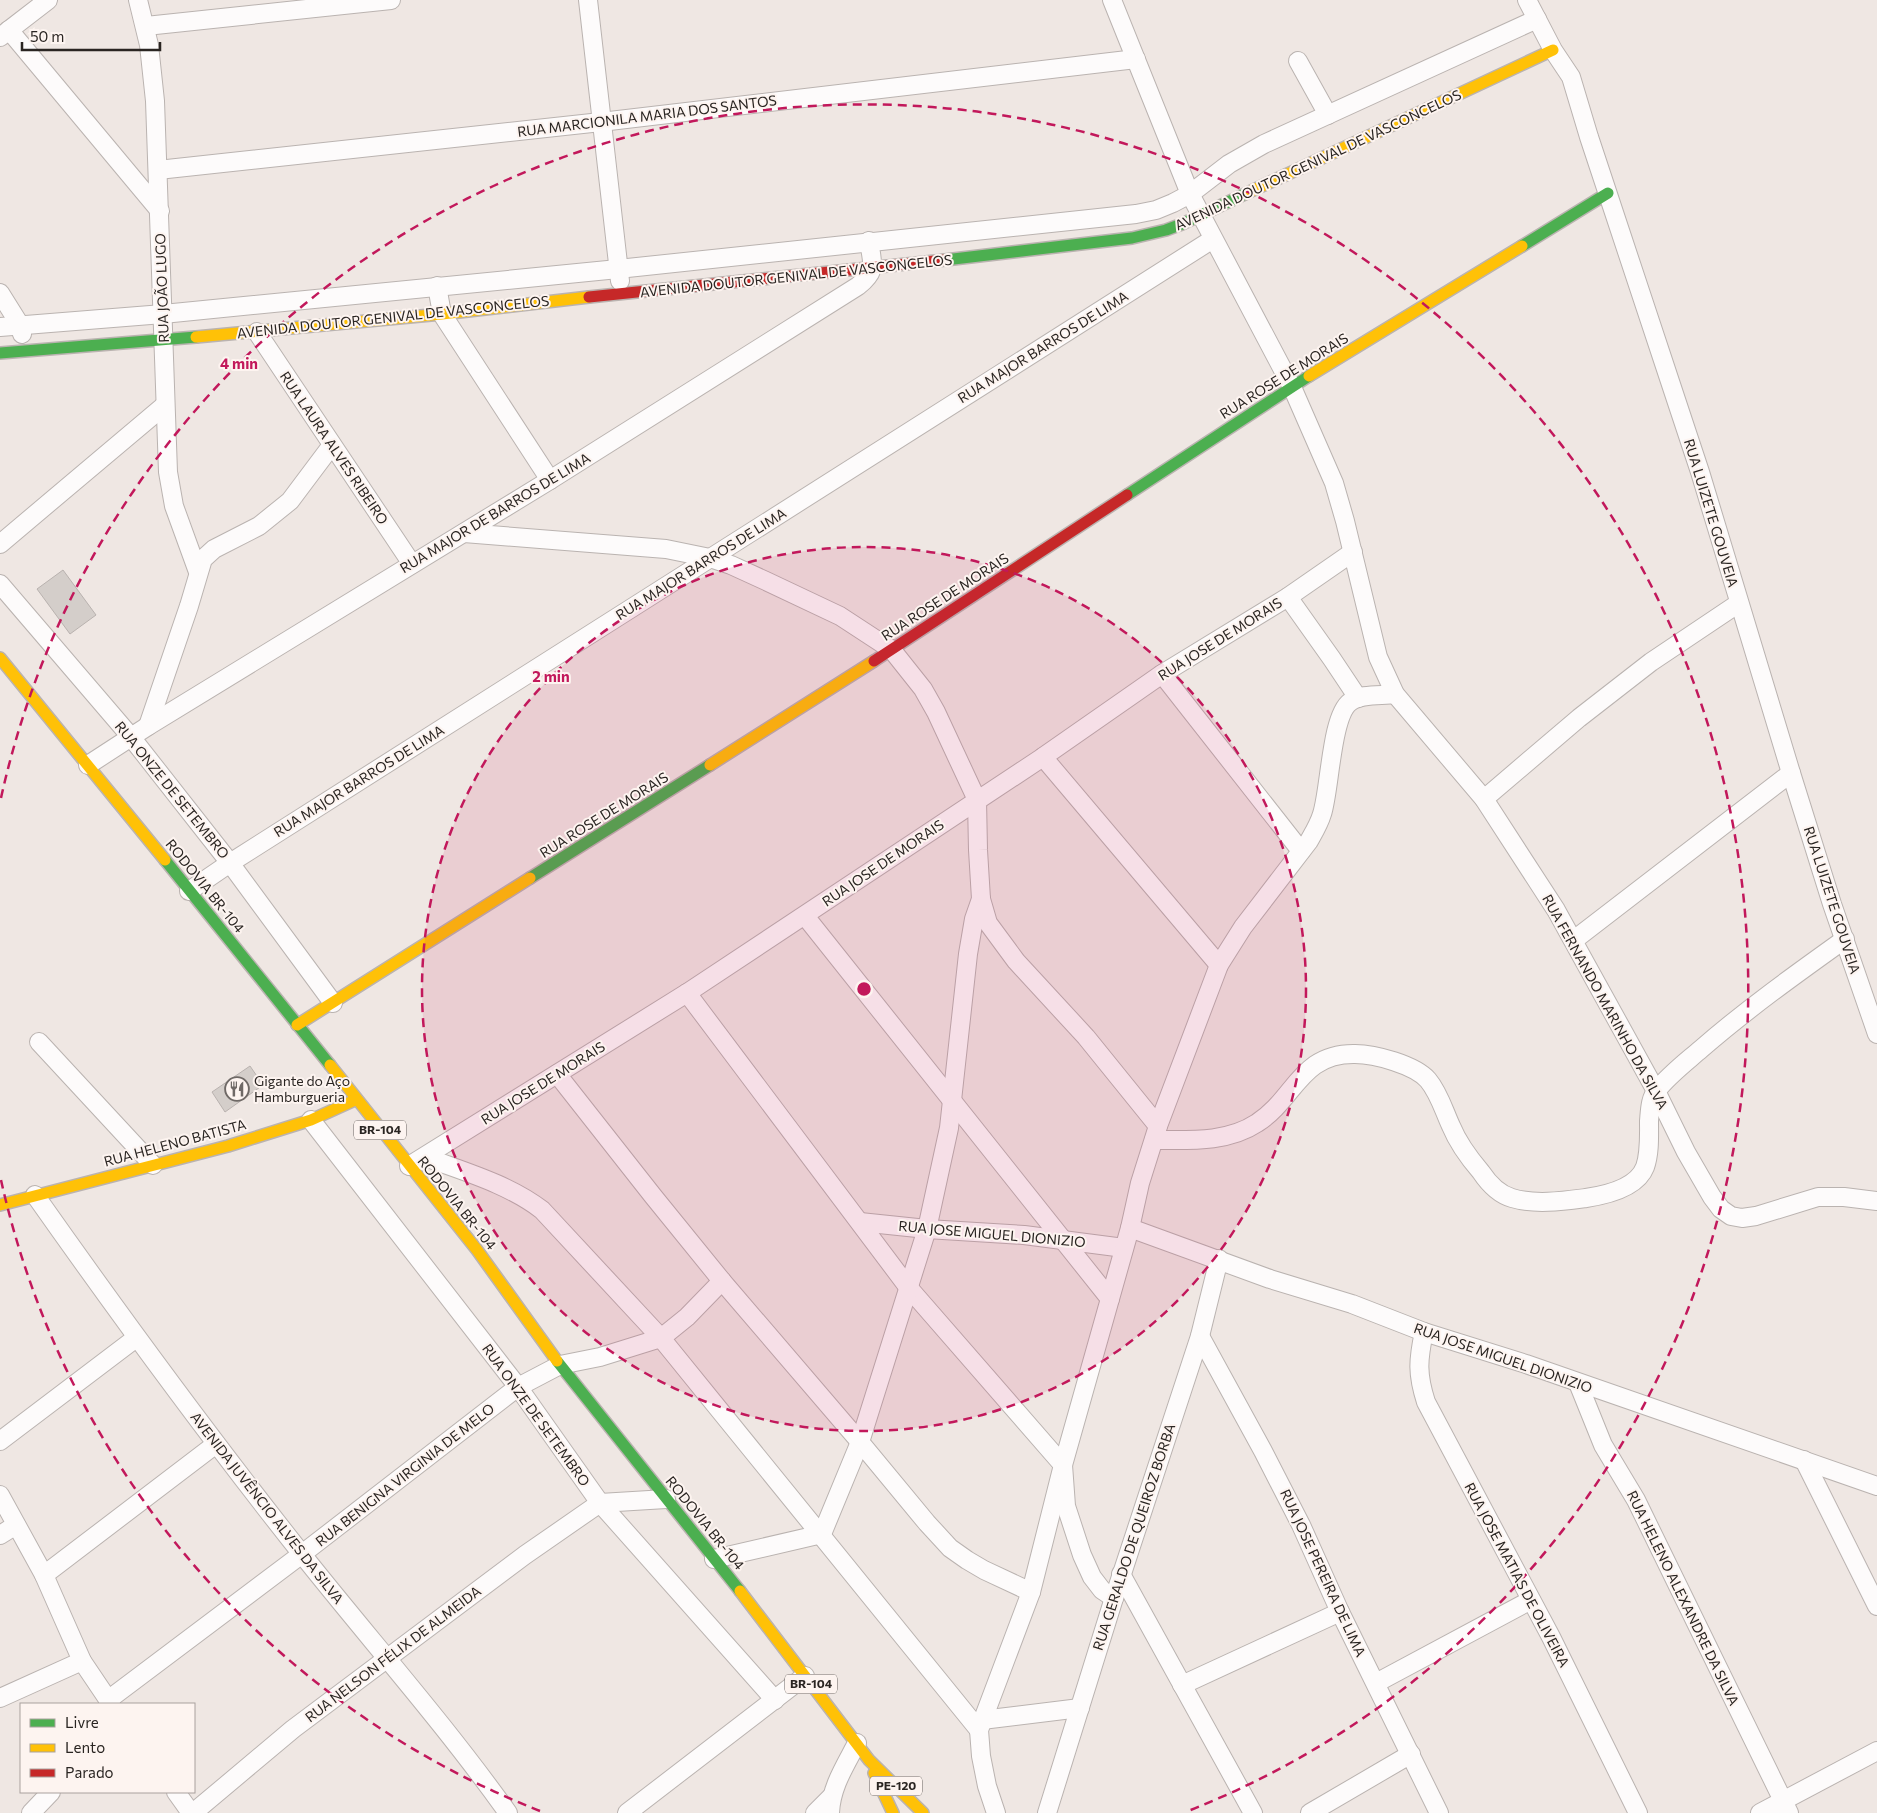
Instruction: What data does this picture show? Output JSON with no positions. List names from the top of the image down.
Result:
{
  "streets": {
    "main road": [
      "AVENIDA DOUTOR GENIVAL DE VASCONCELOS",
      "RUA ROSE DE MORAIS",
      "RODOVIA BR-104",
      "BR-104",
      "RUA HELENO BATISTA",
      "PE-120"
    ],
    "street": [
      "RUA MARCIONILA MARIA DOS SANTOS",
      "RUA JOÃO LUGO",
      "RUA MAJOR BARROS DE LIMA",
      "RUA LAURA ALVES RIBEIRO",
      "RUA MAJOR DE BARROS DE LIMA",
      "RUA LUIZETE GOUVEIA",
      "RUA JOSE DE MORAIS",
      "RUA ONZE DE SETEMBRO",
      "RUA FERNANDO MARINHO DA SILVA",
      "RUA JOSE MIGUEL DIONIZIO",
      "RUA BENIGNA VIRGINIA DE MELO",
      "AVENIDA JUVÊNCIO ALVES DA SILVA",
      "RUA GERALDO DE QUEIROZ BORBA",
      "RUA JOSE PEREIRA DE LIMA",
      "RUA JOSE MATIAS DE OLIVEIRA",
      "RUA HELENO ALEXANDRE DA SILVA",
      "RUA NELSON FÉLIX DE ALMEIDA"
    ]
  },
  "crossings": [
    ["RUA MARCIONILA MARIA DOS SANTOS", "RUA JOÃO LUGO"],
    ["RUA MARCIONILA MARIA DOS SANTOS", "RUA FERNANDO MARINHO DA SILVA"],
    ["AVENIDA DOUTOR GENIVAL DE VASCONCELOS", "RUA JOÃO LUGO"],
    ["AVENIDA DOUTOR GENIVAL DE VASCONCELOS", "RUA LAURA ALVES RIBEIRO"],
    ["AVENIDA DOUTOR GENIVAL DE VASCONCELOS", "RUA MAJOR DE BARROS DE LIMA"],
    ["AVENIDA DOUTOR GENIVAL DE VASCONCELOS", "RUA LUIZETE GOUVEIA"],
    ["AVENIDA DOUTOR GENIVAL DE VASCONCELOS", "RUA FERNANDO MARINHO DA SILVA"],
    ["RUA MAJOR BARROS DE LIMA", "RUA ONZE DE SETEMBRO"],
    ["RUA MAJOR BARROS DE LIMA", "RODOVIA BR-104"],
    ["RUA MAJOR BARROS DE LIMA", "RUA FERNANDO MARINHO DA SILVA"],
    ["RUA ROSE DE MORAIS", "RUA LUIZETE GOUVEIA"],
    ["RUA ROSE DE MORAIS", "RUA ONZE DE SETEMBRO"],
    ["RUA ROSE DE MORAIS", "RODOVIA BR-104"],
    ["RUA ROSE DE MORAIS", "RUA FERNANDO MARINHO DA SILVA"],
    ["RUA LAURA ALVES RIBEIRO", "RUA MAJOR DE BARROS DE LIMA"],
    ["RUA MAJOR DE BARROS DE LIMA", "RUA ONZE DE SETEMBRO"],
    ["RUA MAJOR DE BARROS DE LIMA", "RODOVIA BR-104"],
    ["RUA JOSE DE MORAIS", "RODOVIA BR-104"],
    ["RUA JOSE DE MORAIS", "RUA FERNANDO MARINHO DA SILVA"],
    ["RUA ONZE DE SETEMBRO", "RUA HELENO BATISTA"],
    ["RUA ONZE DE SETEMBRO", "RUA BENIGNA VIRGINIA DE MELO"],
    ["RUA ONZE DE SETEMBRO", "RUA NELSON FÉLIX DE ALMEIDA"],
    ["RODOVIA BR-104", "BR-104"],
    ["RODOVIA BR-104", "RUA HELENO BATISTA"],
    ["RODOVIA BR-104", "RUA BENIGNA VIRGINIA DE MELO"],
    ["BR-104", "PE-120"],
    ["RUA HELENO BATISTA", "AVENIDA JUVÊNCIO ALVES DA SILVA"],
    ["RUA JOSE MIGUEL DIONIZIO", "RUA GERALDO DE QUEIROZ BORBA"],
    ["RUA JOSE MIGUEL DIONIZIO", "RUA JOSE MATIAS DE OLIVEIRA"],
    ["RUA JOSE MIGUEL DIONIZIO", "RUA HELENO ALEXANDRE DA SILVA"],
    ["RUA BENIGNA VIRGINIA DE MELO", "AVENIDA JUVÊNCIO ALVES DA SILVA"],
    ["AVENIDA JUVÊNCIO ALVES DA SILVA", "RUA NELSON FÉLIX DE ALMEIDA"],
    ["RUA GERALDO DE QUEIROZ BORBA", "RUA JOSE PEREIRA DE LIMA"]
  ],
  "places": {
    "restaurant": ["Gigante do Aço Hamburgueria"]
  },
  "legend": ["Livre", "Lento", "Parado"],
  "scale_bar": "50 m",
  "rings": ["4 min", "2 min"]
}
